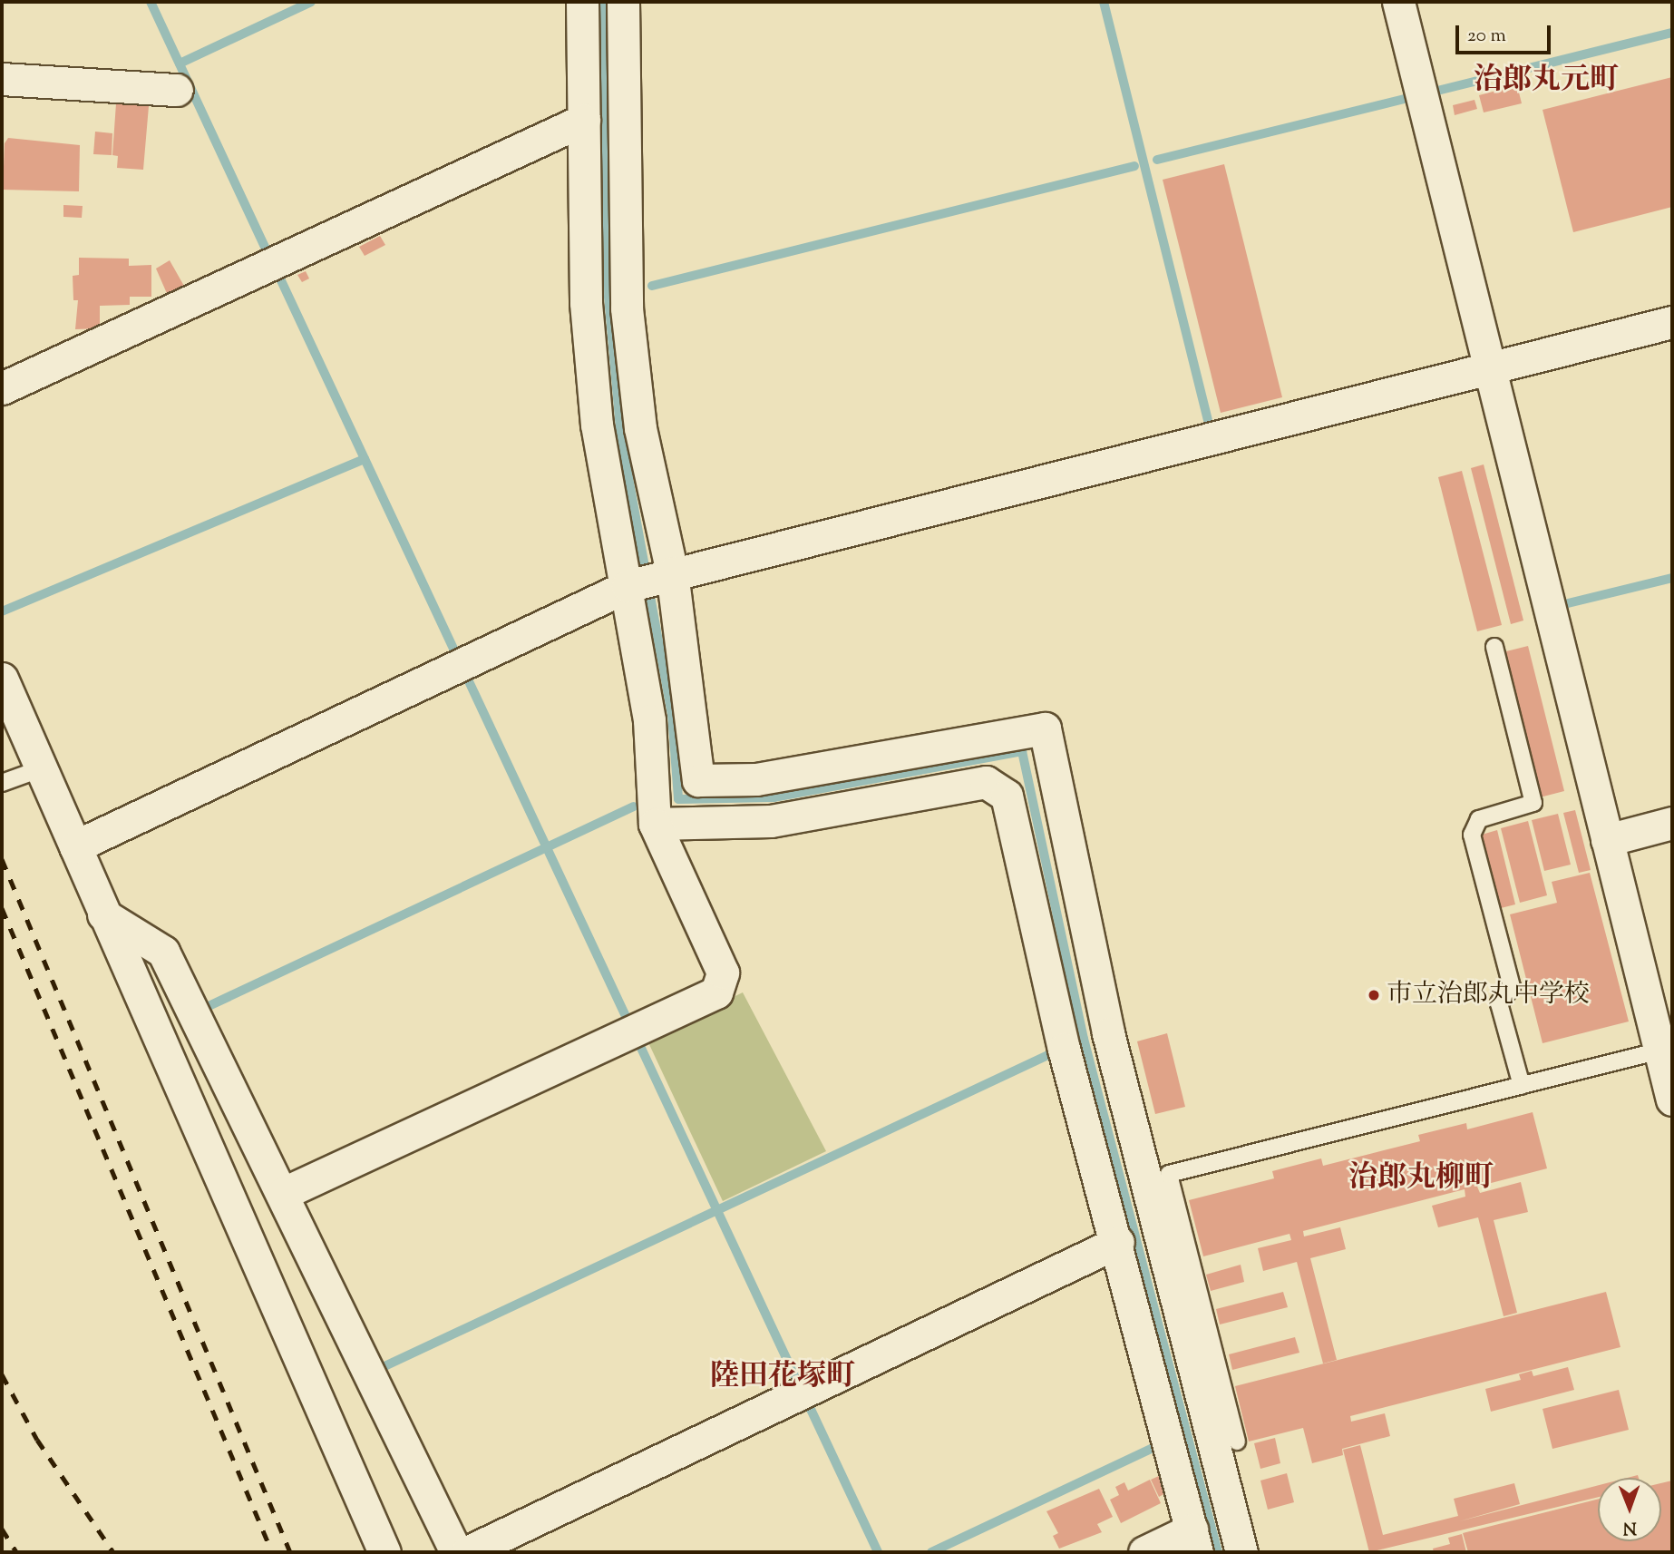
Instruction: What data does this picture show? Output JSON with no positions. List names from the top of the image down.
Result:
{
  "districts": ["治郎丸元町", "治郎丸柳町", "陸田花塚町"],
  "places": ["市立治郎丸中学校"],
  "scale_bar": "20 m",
  "north": "bottom"
}
